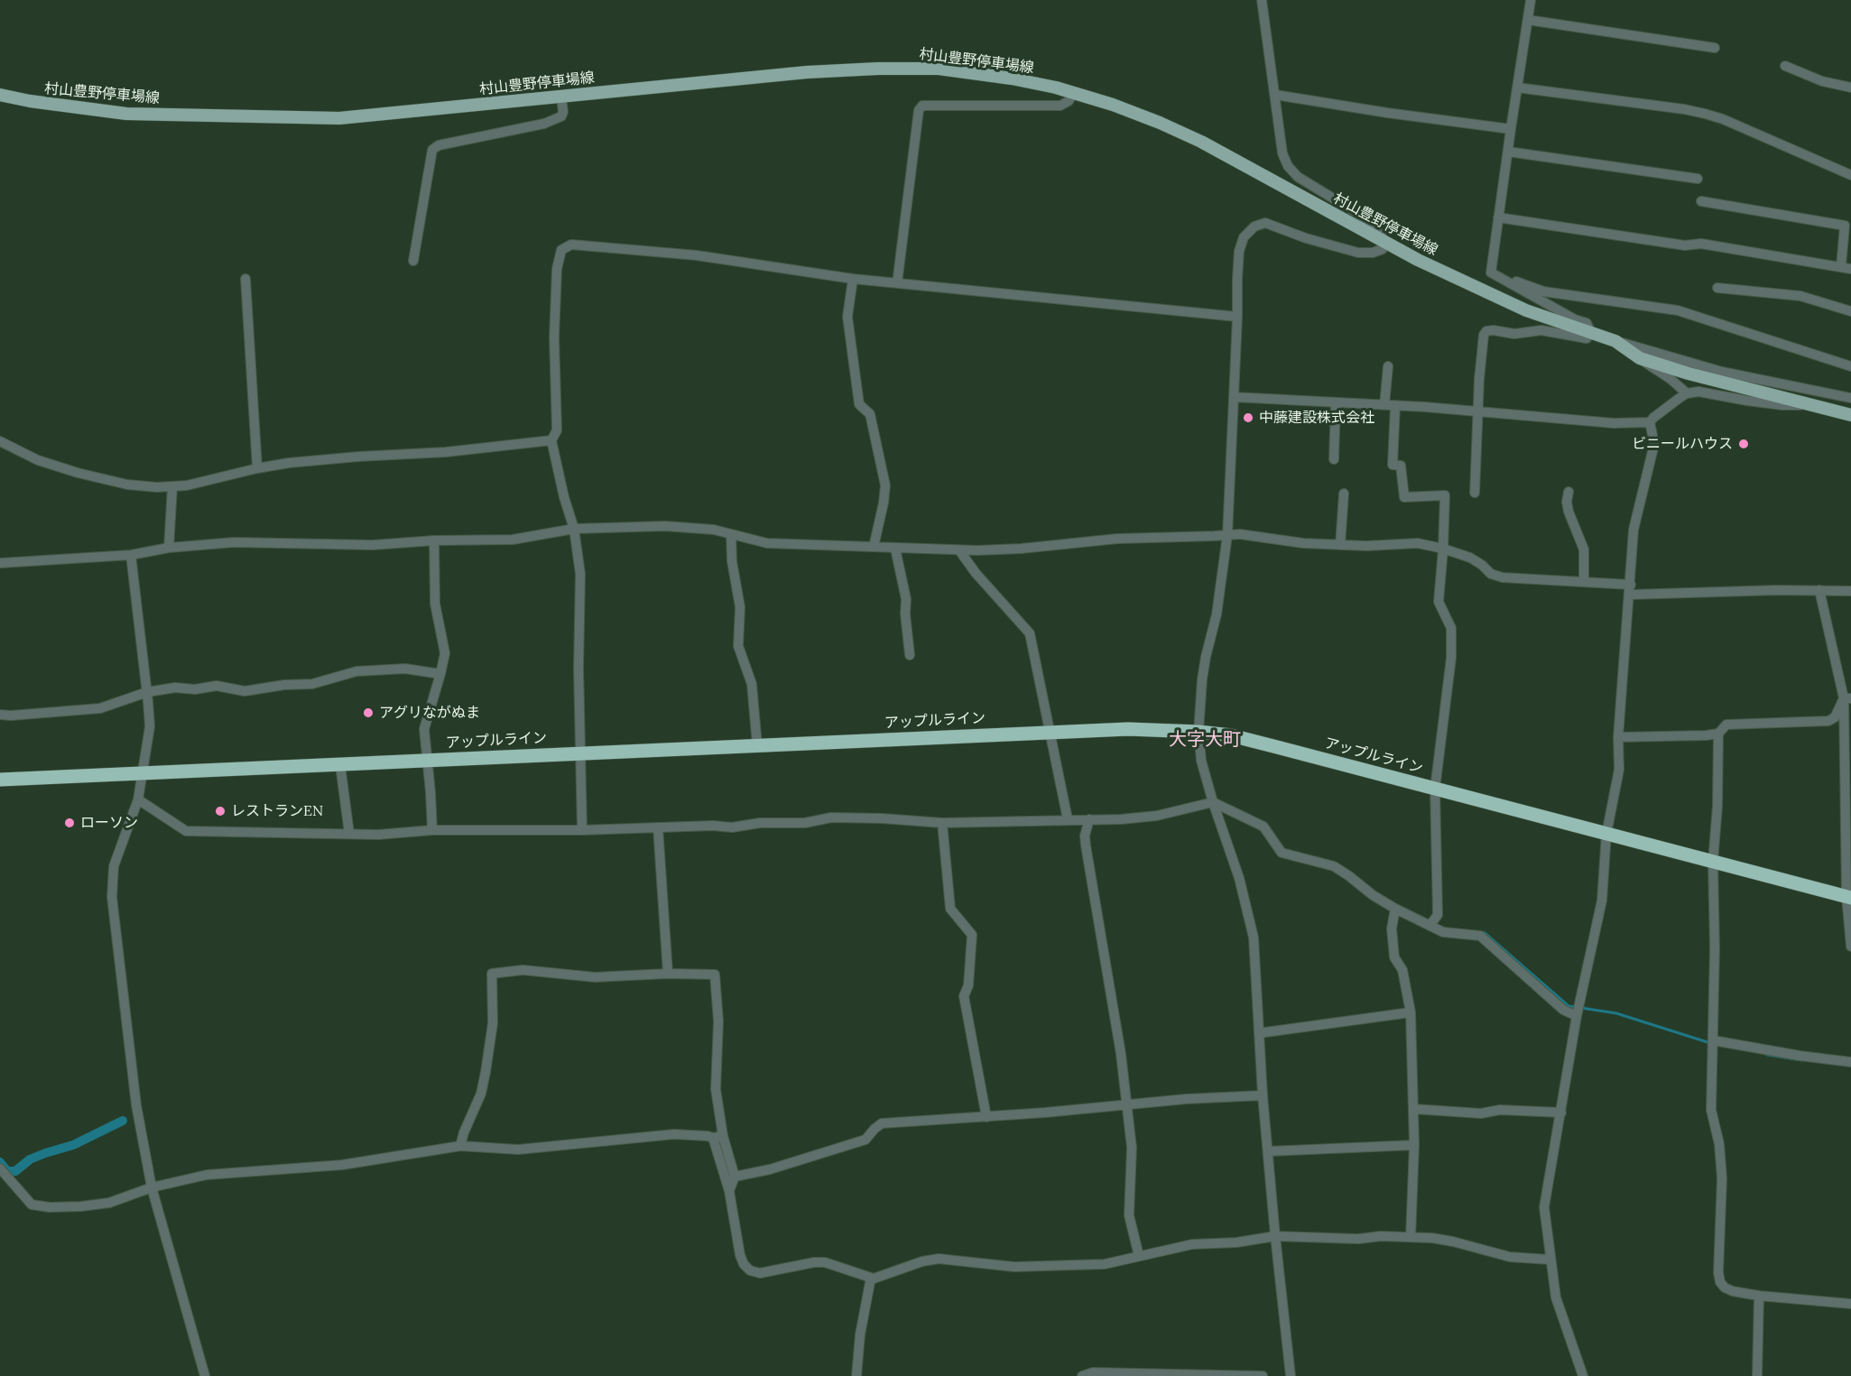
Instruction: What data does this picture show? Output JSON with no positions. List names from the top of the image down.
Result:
{
  "streets": {
    "highway": ["アップルライン"],
    "main road": ["村山豊野停車場線"]
  },
  "districts": ["大字大町"],
  "places": [
    "中藤建設株式会社",
    "ビニールハウス",
    "アグリながぬま",
    "レストランEN",
    "ローソン"
  ]
}
